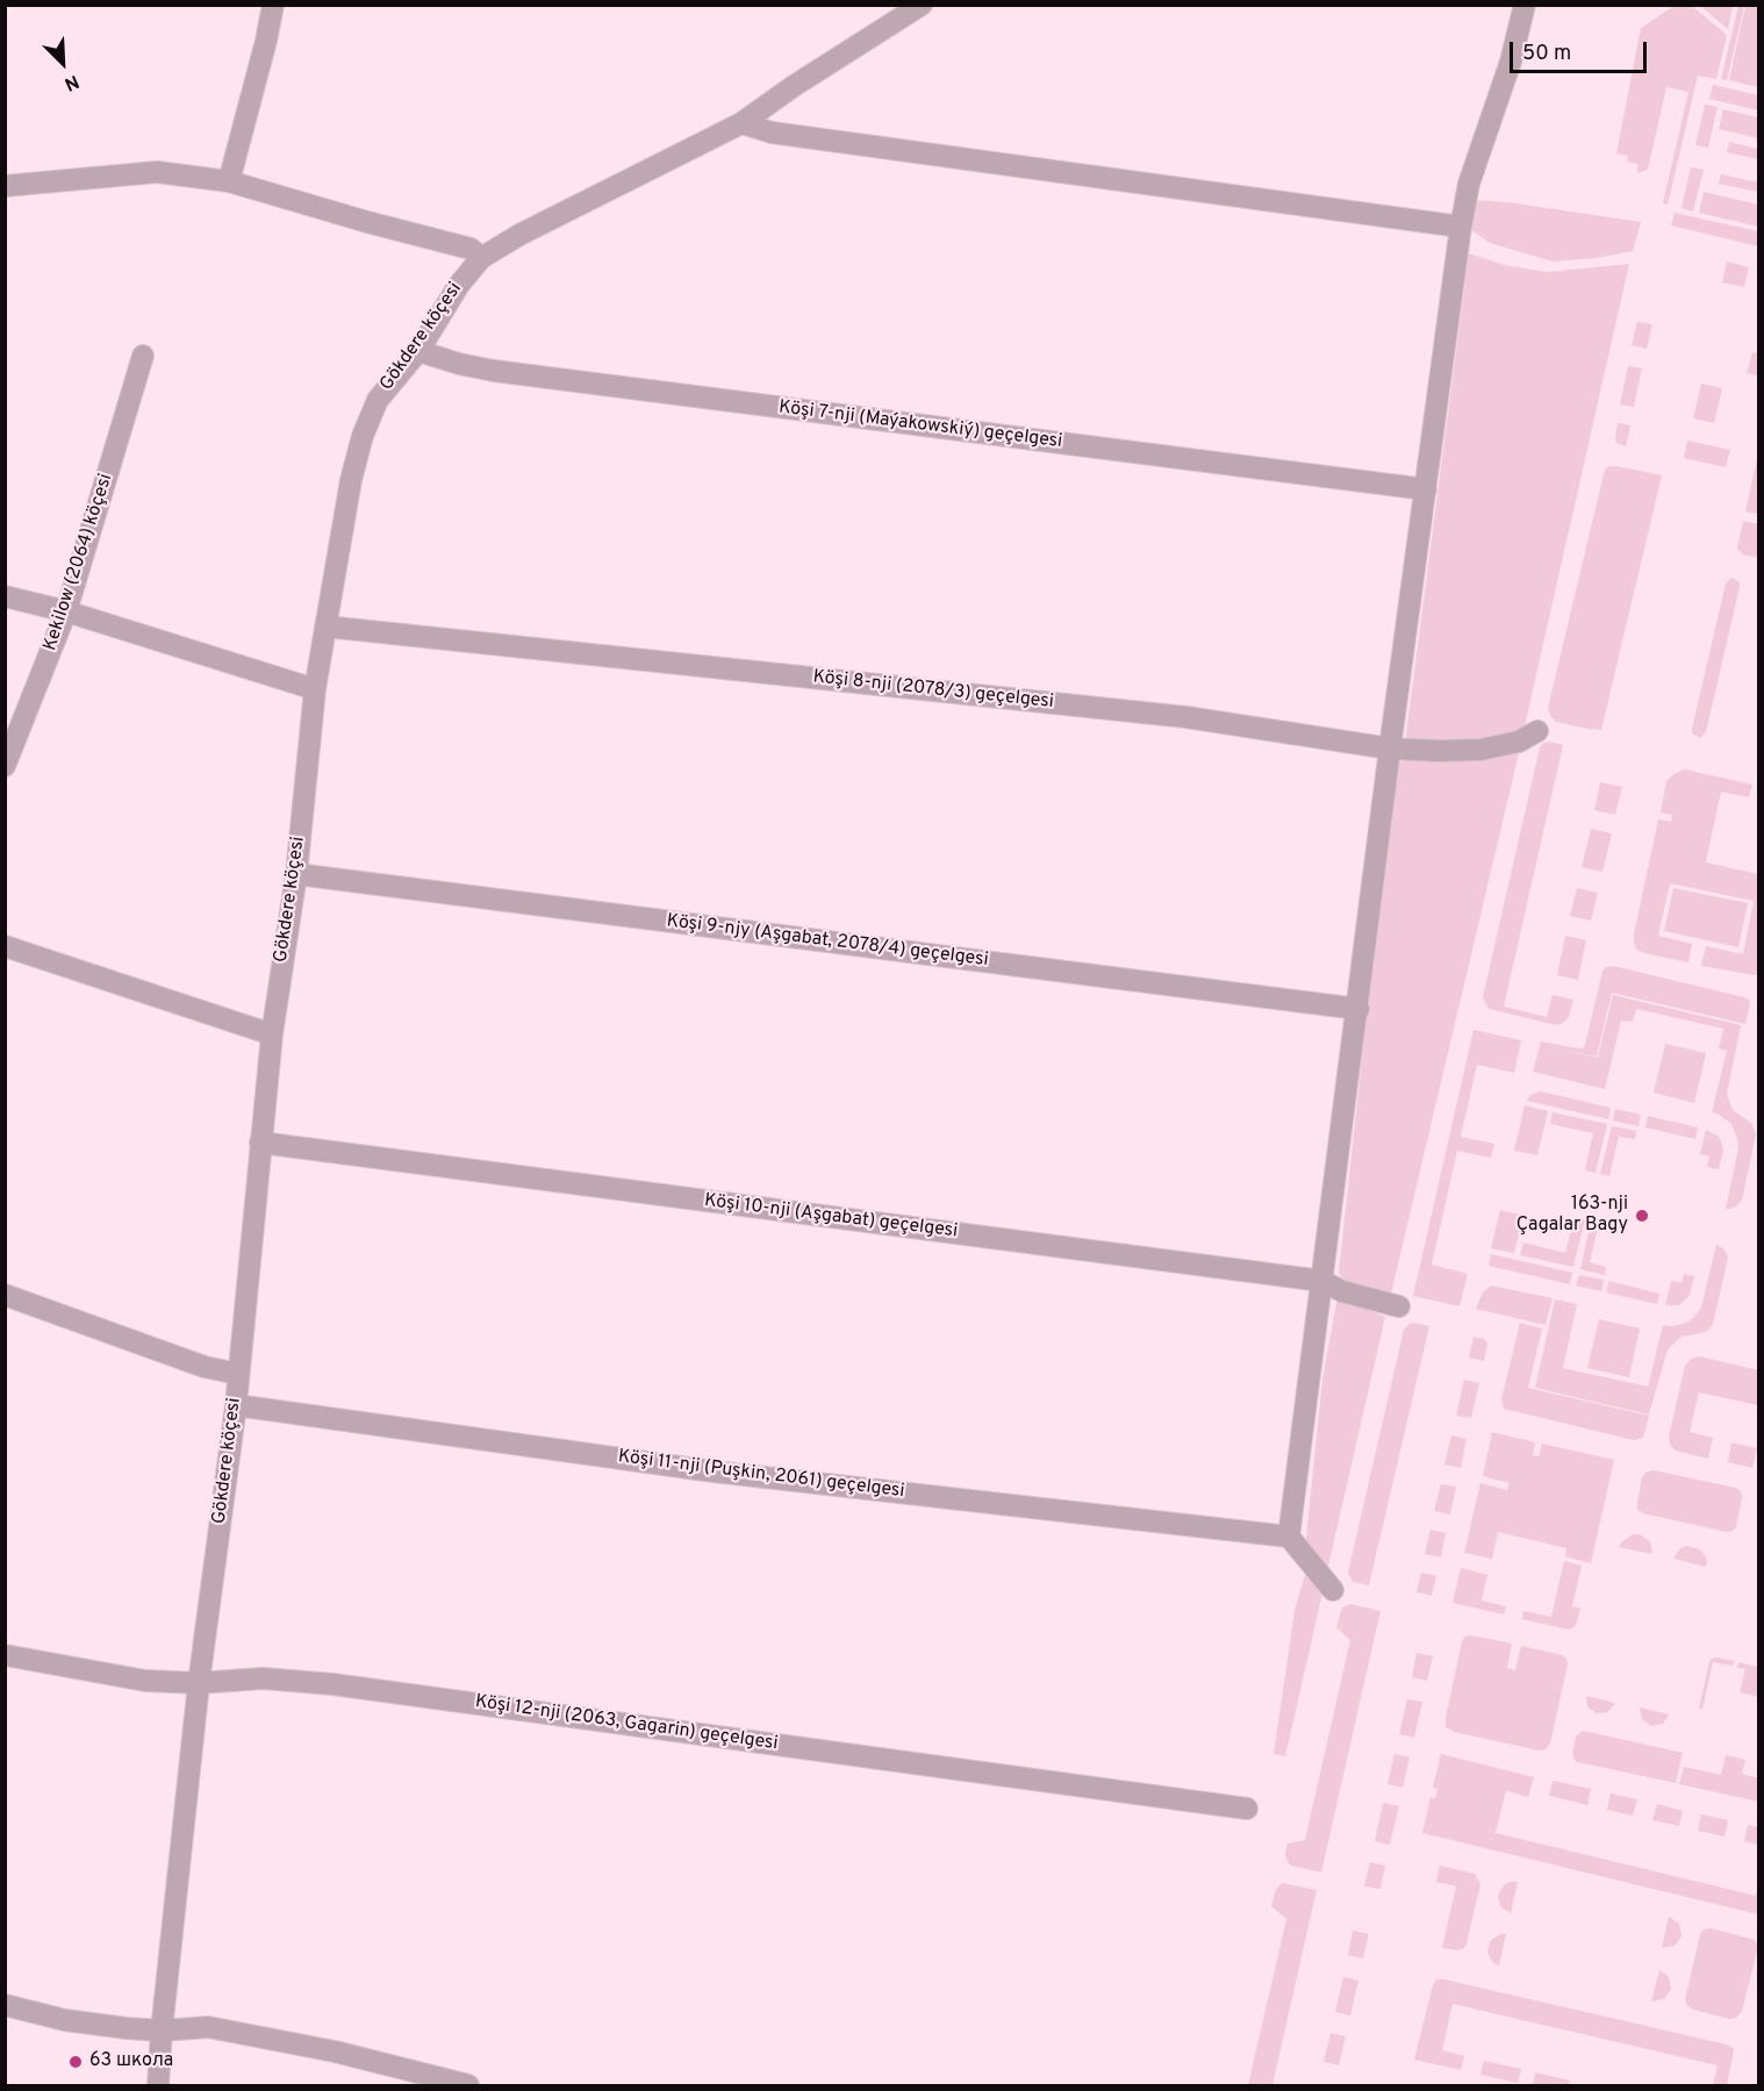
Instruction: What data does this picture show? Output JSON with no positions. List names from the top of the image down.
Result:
{
  "streets": {
    "street": [
      "Gökdere köçesi",
      "Köşi 7-nji (Maýakowskiý) geçelgesi",
      "Kekilow (2064) köçesi",
      "Köşi 8-nji (2078/3) geçelgesi",
      "Köşi 9-njy (Aşgabat, 2078/4) geçelgesi",
      "Köşi 10-nji (Aşgabat) geçelgesi",
      "Köşi 11-nji (Puşkin, 2061) geçelgesi",
      "Köşi 12-nji (2063, Gagarin) geçelgesi"
    ]
  },
  "crossings": [
    ["Gökdere köçesi", "Köşi 7-nji (Maýakowskiý) geçelgesi"],
    ["Gökdere köçesi", "Köşi 8-nji (2078/3) geçelgesi"],
    ["Gökdere köçesi", "Köşi 9-njy (Aşgabat, 2078/4) geçelgesi"],
    ["Gökdere köçesi", "Köşi 10-nji (Aşgabat) geçelgesi"],
    ["Gökdere köçesi", "Köşi 11-nji (Puşkin, 2061) geçelgesi"],
    ["Gökdere köçesi", "Köşi 12-nji (2063, Gagarin) geçelgesi"]
  ],
  "places": ["163-nji Çagalar Bagy", "63 школа"],
  "scale_bar": "50 m",
  "north": "bottom right"
}
